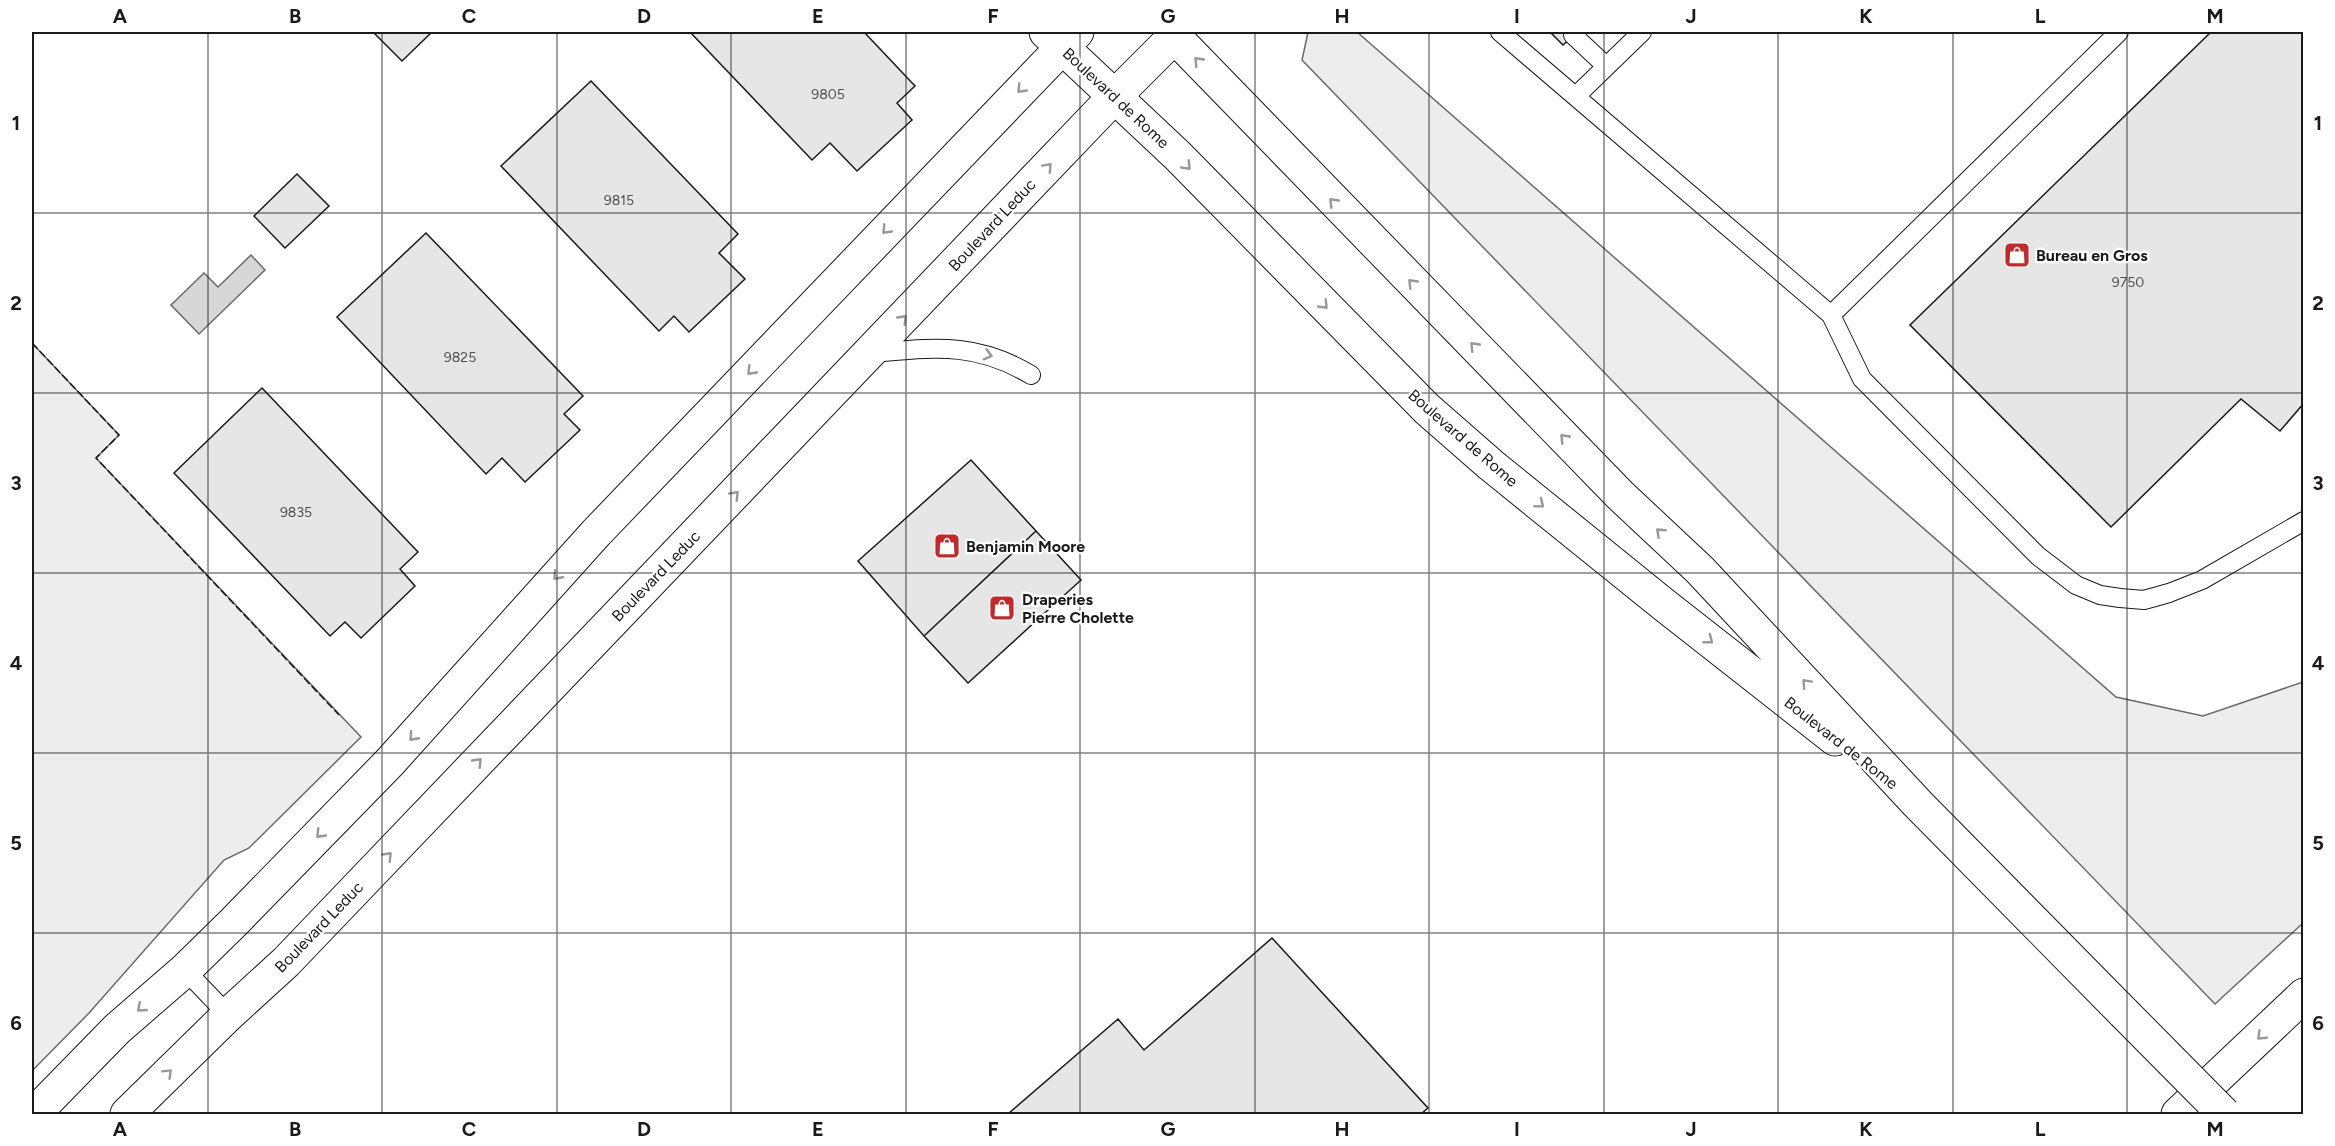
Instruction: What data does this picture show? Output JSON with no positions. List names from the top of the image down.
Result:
{
  "streets": {
    "main road": ["Boulevard de Rome", "Boulevard Leduc"]
  },
  "crossings": [
    ["Boulevard de Rome", "Boulevard Leduc"]
  ],
  "places": {
    "shop": ["Bureau en Gros", "Benjamin Moore", "Draperies Pierre Cholette"]
  },
  "house_numbers": [
    "9805",
    "9815",
    "9750",
    "9825",
    "9835"
  ],
  "grid": {
    "columns": [
      "A",
      "B",
      "C",
      "D",
      "E",
      "F",
      "G",
      "H",
      "I",
      "J",
      "K",
      "L",
      "M"
    ],
    "rows": [
      "1",
      "2",
      "3",
      "4",
      "5",
      "6"
    ]
  }
}
